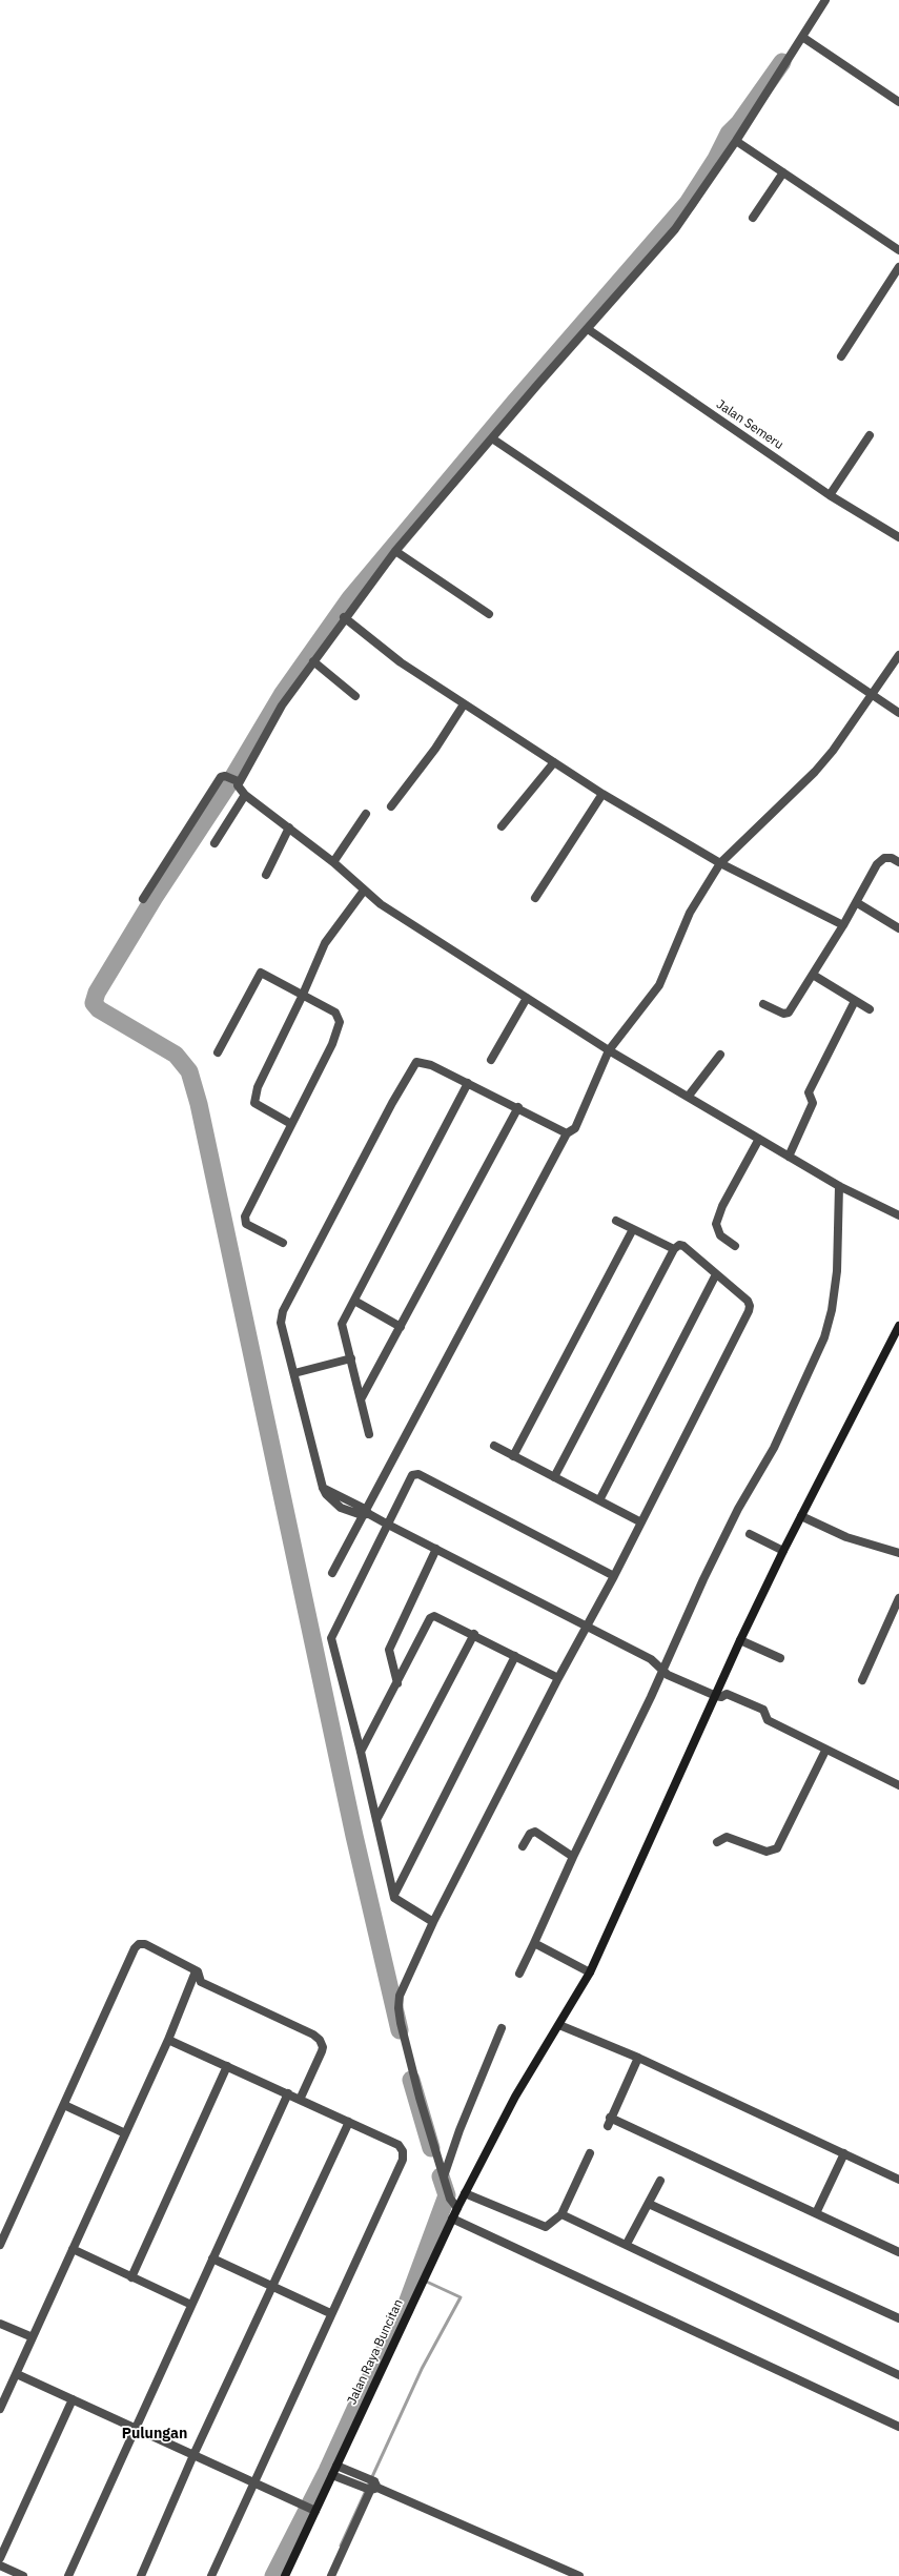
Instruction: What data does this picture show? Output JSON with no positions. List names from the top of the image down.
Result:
{
  "streets": {
    "street": ["Jalan Semeru", "Jalan Raya Buncitan"]
  },
  "districts": ["Pulungan"]
}
